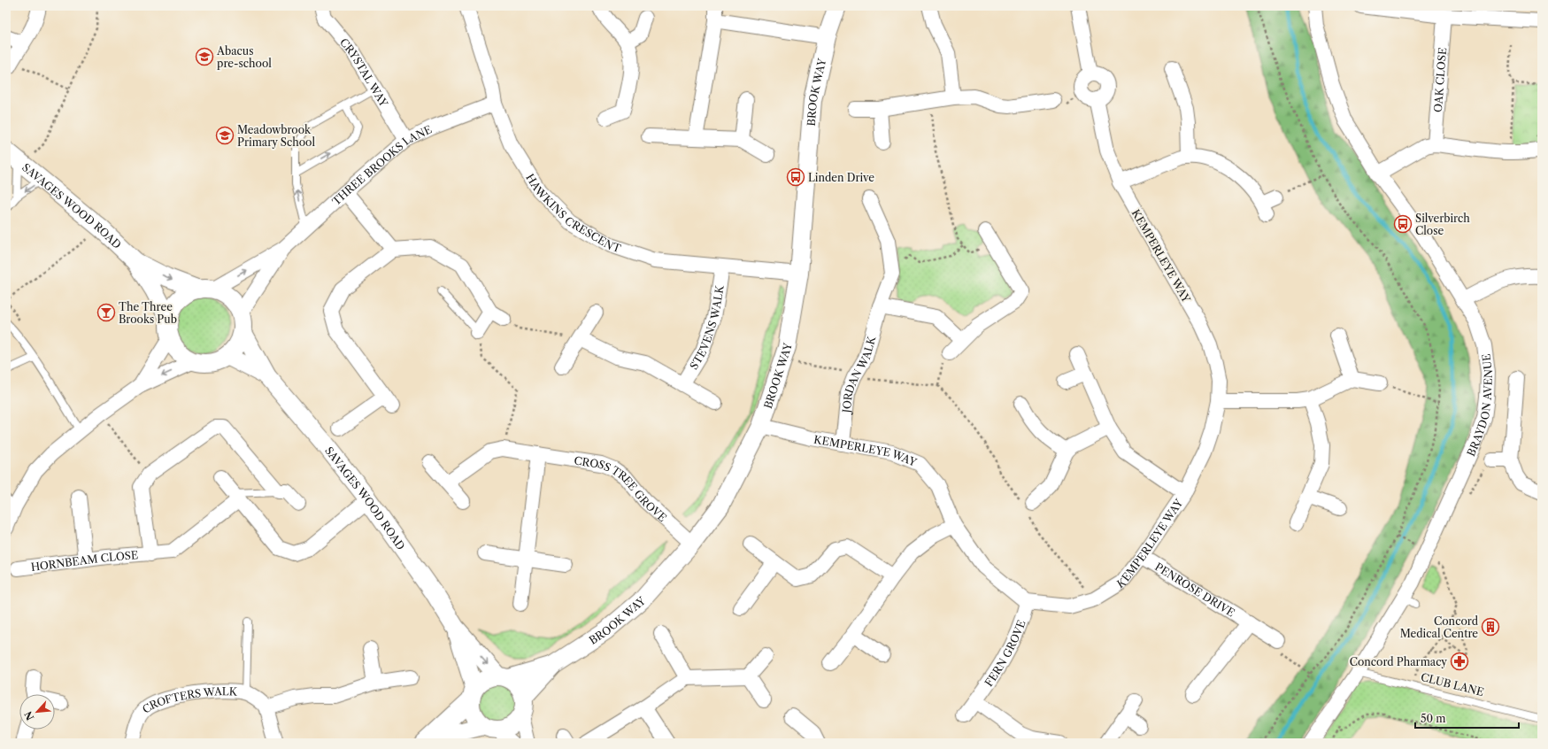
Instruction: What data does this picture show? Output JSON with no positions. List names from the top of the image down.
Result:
{
  "streets": {
    "street": [
      "CRYSTAL WAY",
      "OAK CLOSE",
      "BROOK WAY",
      "THREE BROOKS LANE",
      "SAVAGES WOOD ROAD",
      "HAWKINS CRESCENT",
      "KEMPERLEYE WAY",
      "STEVENS WALK",
      "JORDAN WALK",
      "BRAYDON AVENUE",
      "CROSS TREE GROVE",
      "HORNBEAM CLOSE",
      "PENROSE DRIVE",
      "FERN GROVE",
      "CROFTERS WALK"
    ],
    "lane": ["CLUB LANE"]
  },
  "crossings": [
    ["CRYSTAL WAY", "THREE BROOKS LANE"],
    ["BROOK WAY", "SAVAGES WOOD ROAD"],
    ["BROOK WAY", "HAWKINS CRESCENT"],
    ["BROOK WAY", "KEMPERLEYE WAY"],
    ["BROOK WAY", "CROSS TREE GROVE"],
    ["THREE BROOKS LANE", "SAVAGES WOOD ROAD"],
    ["THREE BROOKS LANE", "HAWKINS CRESCENT"],
    ["HAWKINS CRESCENT", "STEVENS WALK"],
    ["KEMPERLEYE WAY", "JORDAN WALK"],
    ["KEMPERLEYE WAY", "PENROSE DRIVE"],
    ["KEMPERLEYE WAY", "FERN GROVE"],
    ["BRAYDON AVENUE", "CLUB LANE"]
  ],
  "places": {
    "school or university": ["Abacus pre-school", "Meadowbrook Primary School"],
    "bus stop": ["Linden Drive", "Silverbirch Close"],
    "bar": ["The Three Brooks Pub"],
    "building": ["Concord Medical Centre"],
    "pharmacy": ["Concord Pharmacy"]
  },
  "scale_bar": "50 m",
  "north": "bottom left"
}
